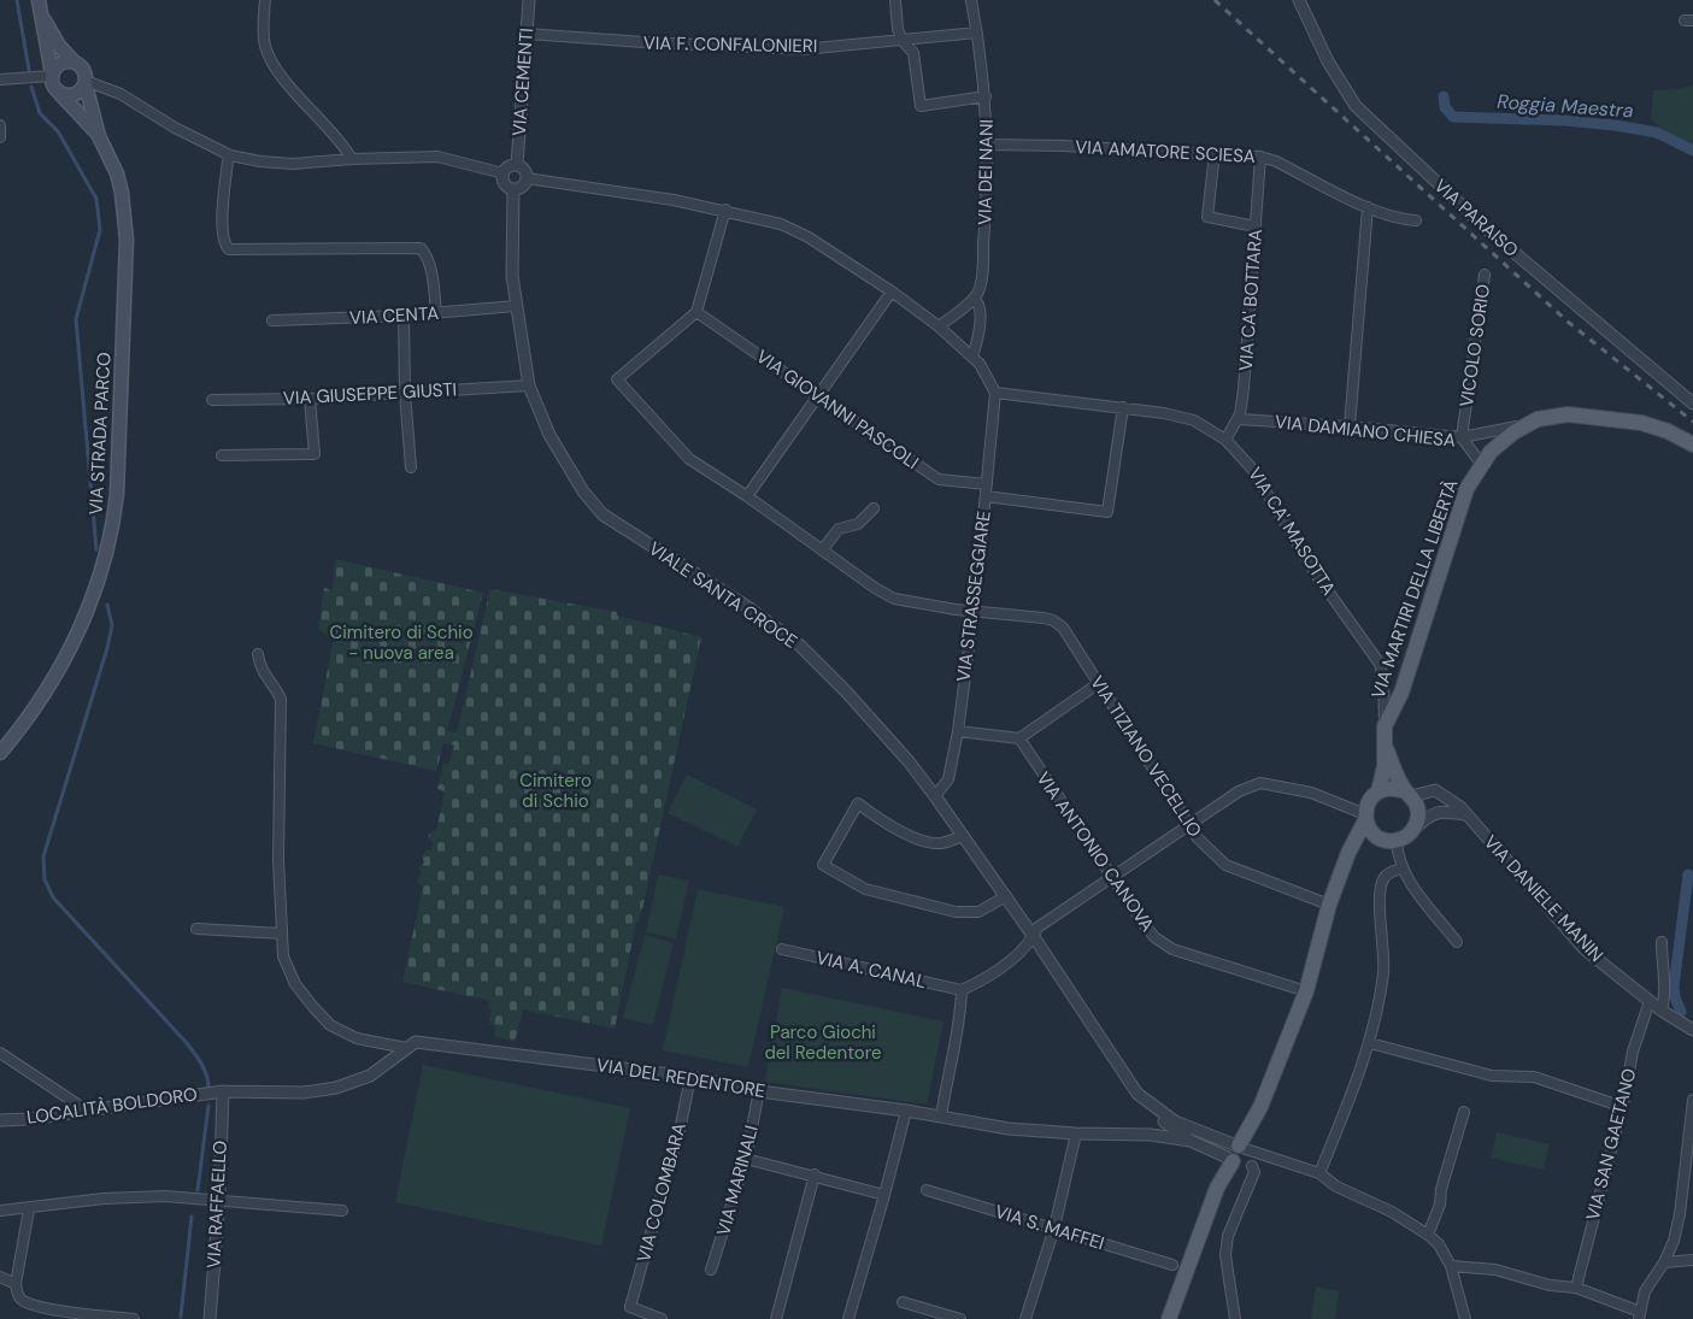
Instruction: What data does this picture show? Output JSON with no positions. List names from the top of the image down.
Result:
{
  "streets": {
    "main road": ["VIA STRADA PARCO", "VIA MARTIRI DELLA LIBERTÀ"],
    "street": [
      "VIA F. CONFALONIERI",
      "VIA CEMENTI",
      "VIA AMATORE SCIESA",
      "VIA DEI NANI",
      "VIA PARAISO",
      "VIA CA' BOTTARA",
      "VIA CENTA",
      "VICOLO SORIO",
      "VIA GIUSEPPE GIUSTI",
      "VIA GIOVANNI PASCOLI",
      "VIA DAMIANO CHIESA",
      "VIA CA' MASOTTA",
      "VIALE SANTA CROCE",
      "VIA STRASSEGGIARE",
      "VIA TIZIANO VECELLIO",
      "VIA ANTONIO CANOVA",
      "VIA DANIELE MANIN",
      "VIA A. CANAL",
      "VIA DEL REDENTORE",
      "LOCALITÀ BOLDORO",
      "VIA SAN GAETANO",
      "VIA MARINALI",
      "VIA COLOMBARA",
      "VIA RAFFAELLO",
      "VIA S. MAFFEI"
    ]
  },
  "crossings": [
    ["VIA F. CONFALONIERI", "VIA CEMENTI"],
    ["VIA F. CONFALONIERI", "VIA DEI NANI"],
    ["VIA CEMENTI", "VIALE SANTA CROCE"],
    ["VIA AMATORE SCIESA", "VIA DEI NANI"],
    ["VIA AMATORE SCIESA", "VIA CA' BOTTARA"],
    ["VIA CA' BOTTARA", "VIA DAMIANO CHIESA"],
    ["VIA CA' BOTTARA", "VIA CA' MASOTTA"],
    ["VIA CENTA", "VIALE SANTA CROCE"],
    ["VICOLO SORIO", "VIA DAMIANO CHIESA"],
    ["VICOLO SORIO", "VIA MARTIRI DELLA LIBERTÀ"],
    ["VIA GIUSEPPE GIUSTI", "VIALE SANTA CROCE"],
    ["VIA GIOVANNI PASCOLI", "VIA STRASSEGGIARE"],
    ["VIA GIOVANNI PASCOLI", "VIA TIZIANO VECELLIO"],
    ["VIA DAMIANO CHIESA", "VIA MARTIRI DELLA LIBERTÀ"],
    ["VIA CA' MASOTTA", "VIA MARTIRI DELLA LIBERTÀ"],
    ["VIA CA' MASOTTA", "VIA STRASSEGGIARE"],
    ["VIA MARTIRI DELLA LIBERTÀ", "VIALE SANTA CROCE"],
    ["VIA MARTIRI DELLA LIBERTÀ", "VIA TIZIANO VECELLIO"],
    ["VIA MARTIRI DELLA LIBERTÀ", "VIA ANTONIO CANOVA"],
    ["VIALE SANTA CROCE", "VIA STRASSEGGIARE"],
    ["VIALE SANTA CROCE", "VIA DEL REDENTORE"],
    ["VIA STRASSEGGIARE", "VIA TIZIANO VECELLIO"],
    ["VIA DANIELE MANIN", "VIA SAN GAETANO"],
    ["VIA DEL REDENTORE", "VIA MARINALI"],
    ["VIA DEL REDENTORE", "VIA COLOMBARA"],
    ["LOCALITÀ BOLDORO", "VIA RAFFAELLO"]
  ],
  "water": ["Roggia Maestra"],
  "parks": ["Cimitero di Schio - nuova area", "Cimitero di Schio", "Parco Giochi del Redentore"]
}
